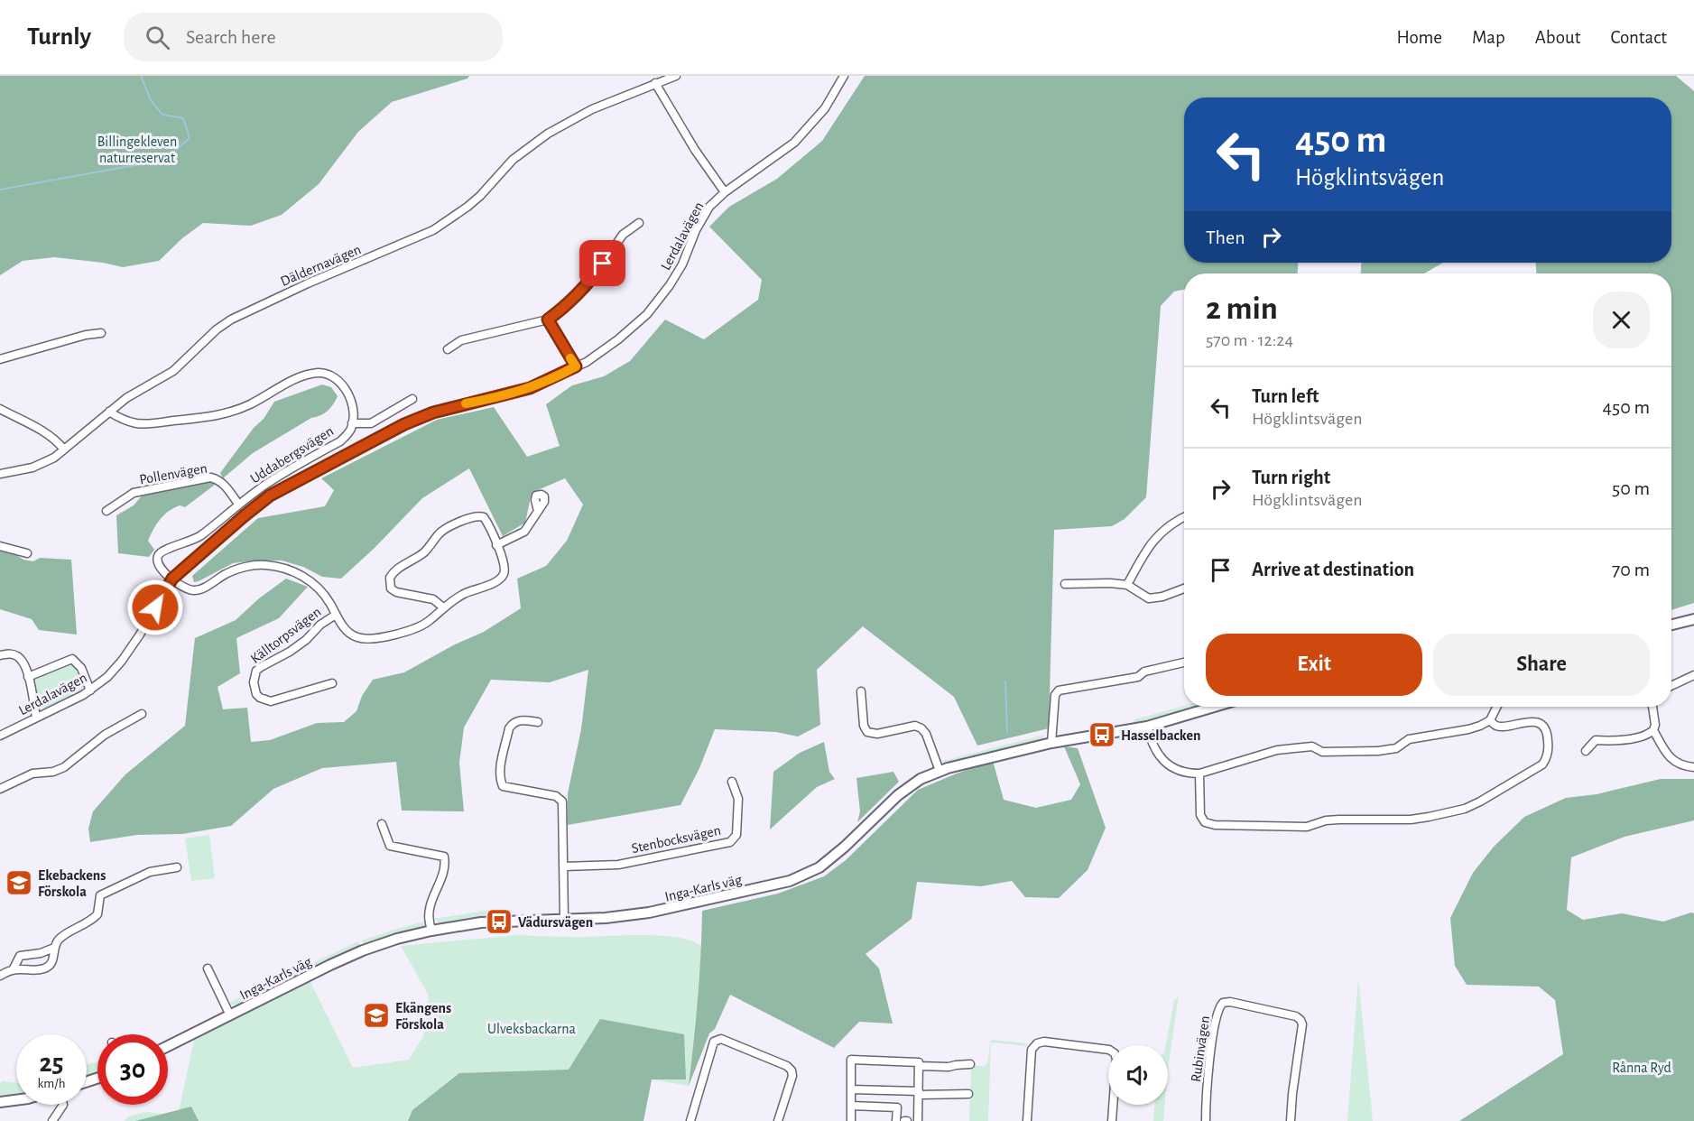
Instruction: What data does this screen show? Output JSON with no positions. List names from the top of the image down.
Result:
{
  "streets": {
    "street": [
      "Lerdalavägen",
      "Däldernavägen",
      "Uddabergsvägen",
      "Pollenvägen",
      "Källtorpsvägen",
      "Stenbocksvägen",
      "Inga-Karls väg",
      "Rubinvägen"
    ]
  },
  "crossings": [
    ["Lerdalavägen", "Uddabergsvägen"],
    ["Lerdalavägen", "Källtorpsvägen"],
    ["Däldernavägen", "Uddabergsvägen"],
    ["Uddabergsvägen", "Pollenvägen"],
    ["Uddabergsvägen", "Källtorpsvägen"]
  ],
  "parks": ["Billingekleven naturreservat", "Ulveksbackarna", "Rånna Ryd"],
  "places": {
    "bus stop": ["Hasselbacken", "Vädursvägen"],
    "school or university": ["Ekebackens Förskola", "Ekängens Förskola"]
  },
  "page": {
    "header": "Turnly",
    "search": "Search here",
    "nav": [
      "Home",
      "Map",
      "About",
      "Contact"
    ],
    "turn": ["450 m", "Högklintsvägen"],
    "then": "Then",
    "heading": ["2 min", "570 m · 12:24"],
    "list": [
      {
        "name": "Turn left",
        "note": "Högklintsvägen",
        "value": "450 m"
      },
      {
        "name": "Turn right",
        "note": "Högklintsvägen",
        "value": "50 m"
      },
      {
        "name": "Arrive at destination",
        "value": "70 m"
      }
    ],
    "buttons": ["Exit", "Share"],
    "speed": "25 km/h",
    "limit": "30"
  }
}
